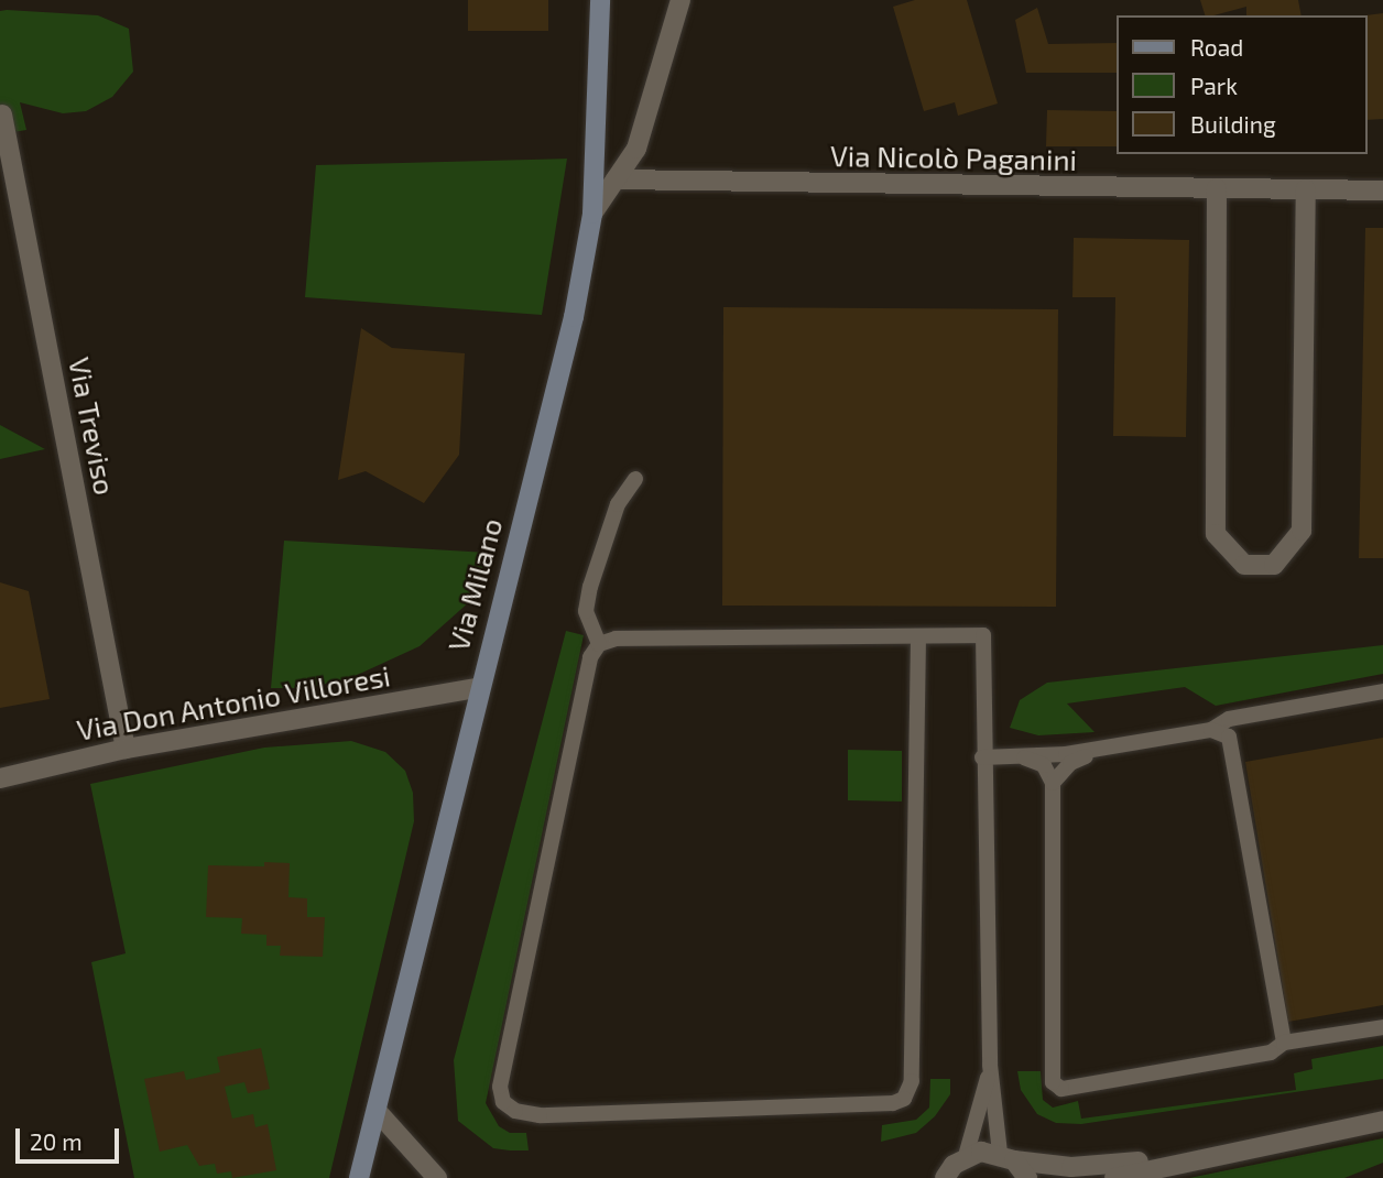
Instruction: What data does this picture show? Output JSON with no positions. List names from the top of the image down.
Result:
{
  "streets": {
    "main road": ["Via Milano"],
    "street": ["Via Nicolò Paganini", "Via Treviso", "Via Don Antonio Villoresi"]
  },
  "crossings": [
    ["Via Treviso", "Via Don Antonio Villoresi"],
    ["Via Milano", "Via Don Antonio Villoresi"]
  ],
  "legend": ["Road", "Park", "Building"],
  "scale_bar": "20 m"
}
